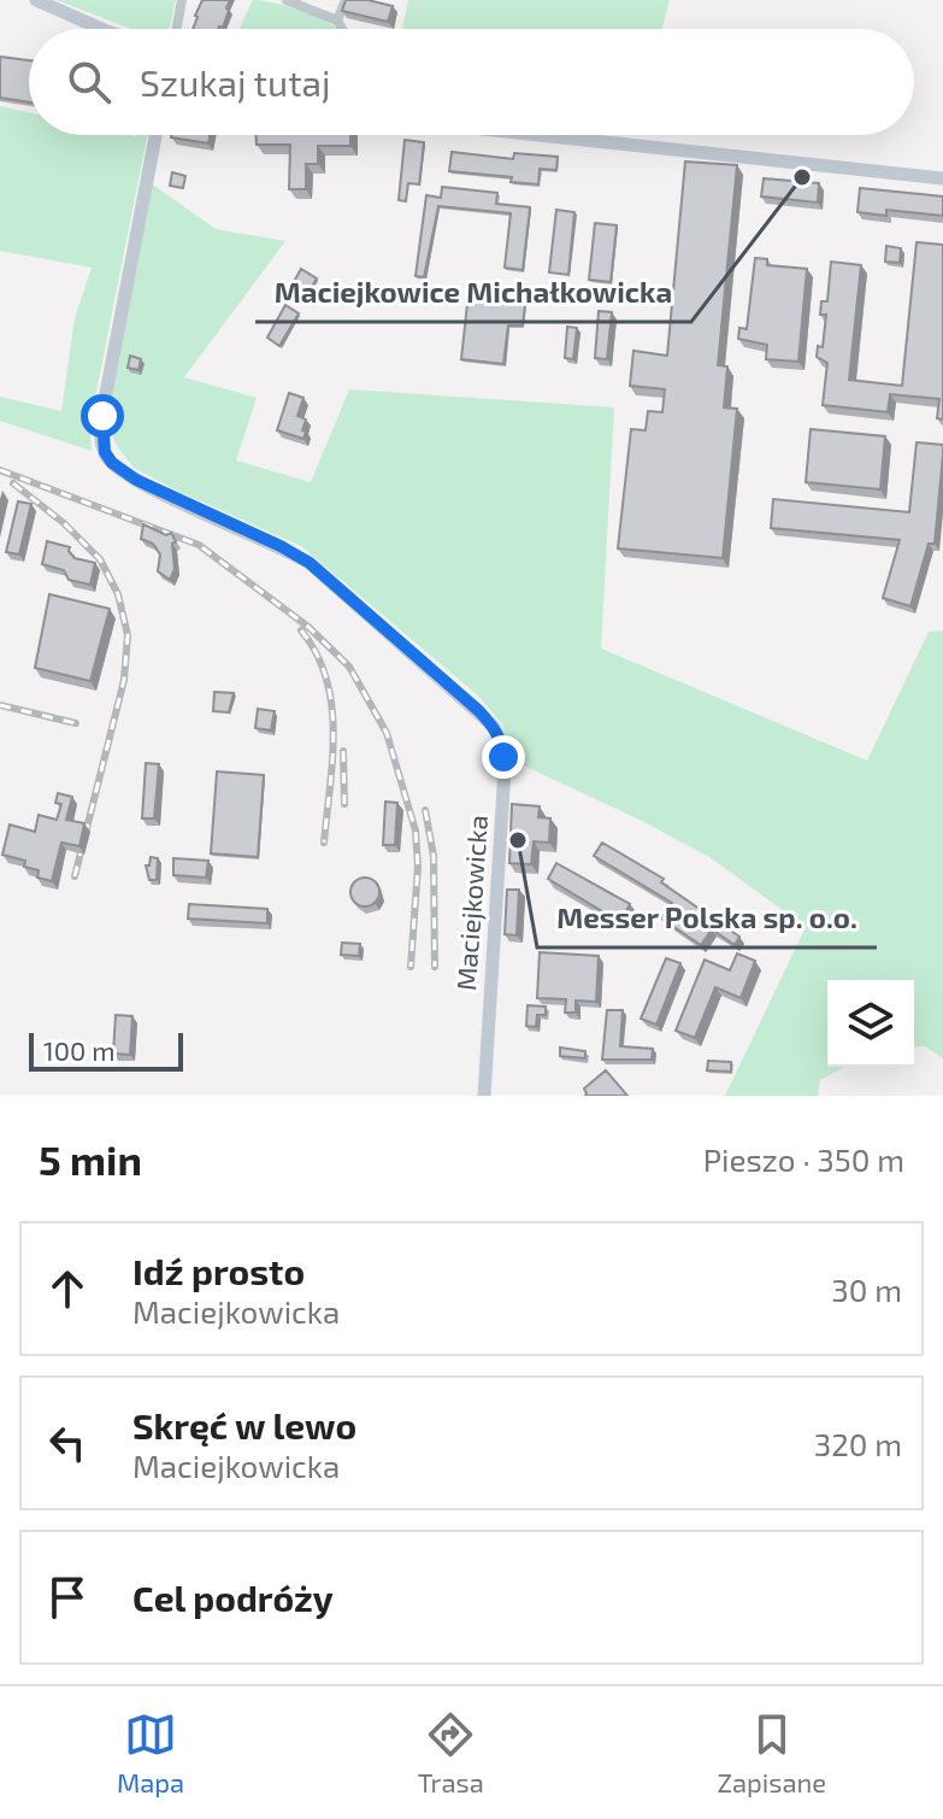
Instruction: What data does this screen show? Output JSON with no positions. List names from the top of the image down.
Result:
{
  "streets": {
    "street": ["Maciejkowicka"]
  },
  "places": ["Maciejkowice Michałkowicka", "Messer Polska sp. o.o."],
  "scale_bar": "100 m",
  "page": {
    "search": "Szukaj tutaj",
    "scale": "100 m",
    "heading": ["5 min", "Pieszo · 350 m"],
    "list": [
      ["Idź prosto", "Maciejkowicka", "30 m"],
      ["Skręć w lewo", "Maciejkowicka", "320 m"],
      "Cel podróży"
    ],
    "nav": ["Mapa", "Trasa", "Zapisane"]
  }
}
